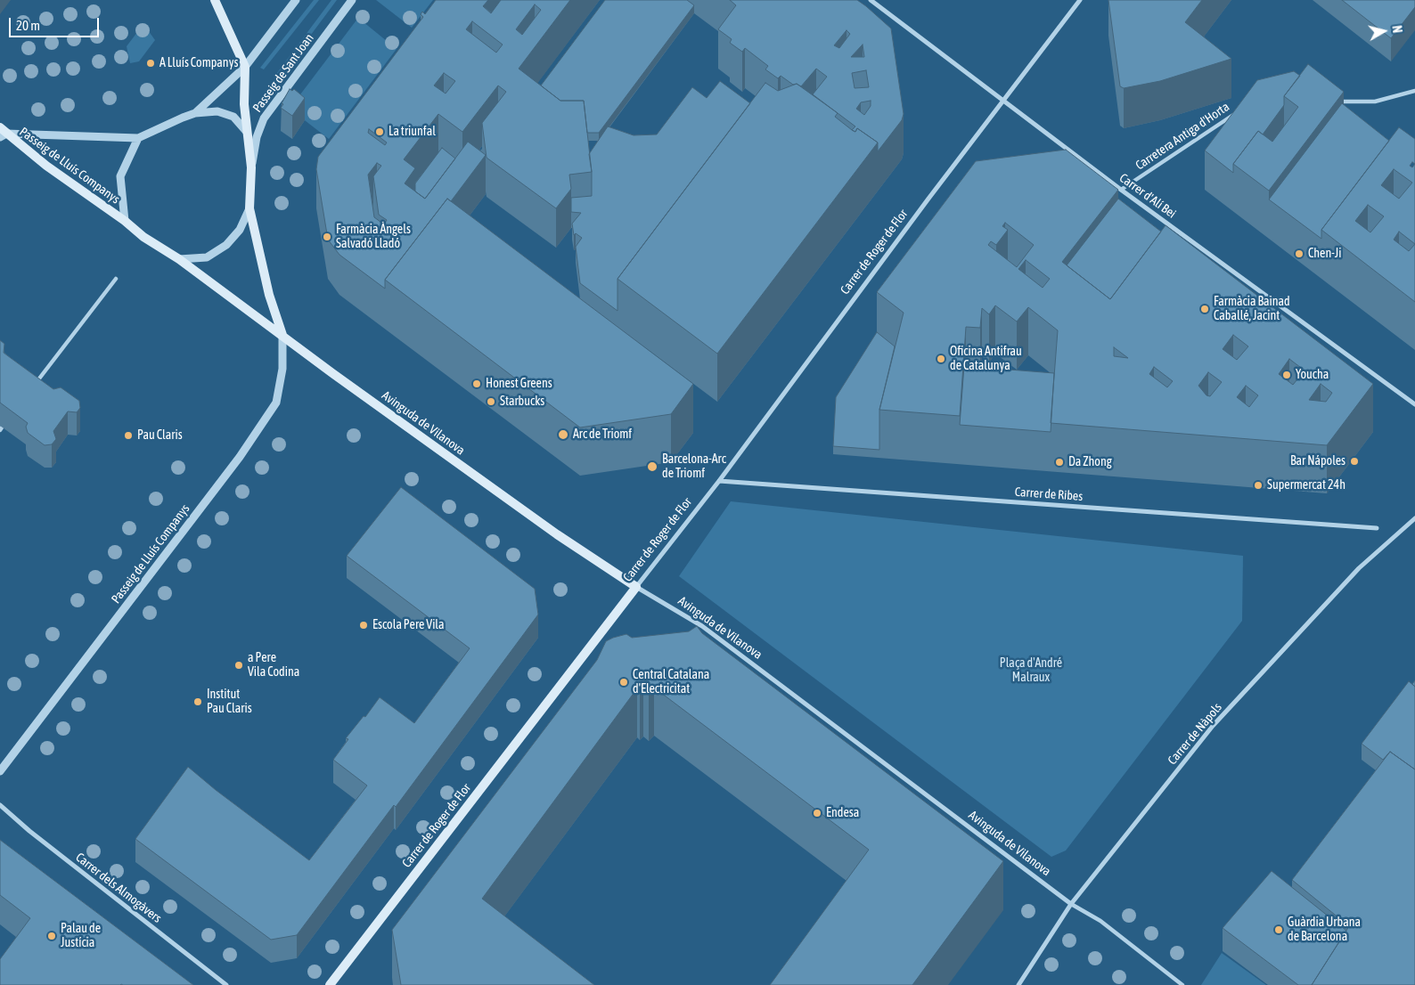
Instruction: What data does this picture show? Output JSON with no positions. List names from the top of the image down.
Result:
{
  "streets": {
    "main road": [
      "Passeig de Sant Joan",
      "Passeig de Lluís Companys",
      "Carrer de Roger de Flor",
      "Avinguda de Vilanova"
    ],
    "street": [
      "Carretera Antiga d'Horta",
      "Carrer d'Alí Bei",
      "Carrer de Ribes",
      "Carrer de Nàpols",
      "Carrer dels Almogàvers"
    ]
  },
  "crossings": [
    ["Passeig de Sant Joan", "Passeig de Lluís Companys"],
    ["Carretera Antiga d'Horta", "Carrer d'Alí Bei"],
    ["Passeig de Lluís Companys", "Avinguda de Vilanova"],
    ["Carrer d'Alí Bei", "Carrer de Roger de Flor"],
    ["Carrer de Roger de Flor", "Avinguda de Vilanova"],
    ["Carrer de Roger de Flor", "Carrer de Ribes"],
    ["Avinguda de Vilanova", "Carrer de Nàpols"]
  ],
  "parks": ["Plaça d'André Malraux"],
  "places": [
    "A Lluís Companys",
    "La triunfal",
    "Farmàcia Àngels Salvadó Lladó",
    "Chen-Ji",
    "Farmàcia Bainad Caballé, Jacint",
    "Oficina Antifrau de Catalunya",
    "Youcha",
    "Honest Greens",
    "Starbucks",
    "Arc de Triomf",
    "Pau Claris",
    "Bar Nápoles",
    "Da Zhong",
    "Barcelona-Arc de Triomf",
    "Supermercat 24h",
    "Escola Pere Vila",
    "a Pere Vila Codina",
    "Central Catalana d'Electricitat",
    "Institut Pau Claris",
    "Endesa",
    "Guàrdia Urbana de Barcelona",
    "Palau de Justícia"
  ],
  "scale_bar": "20 m",
  "north": "right"
}
